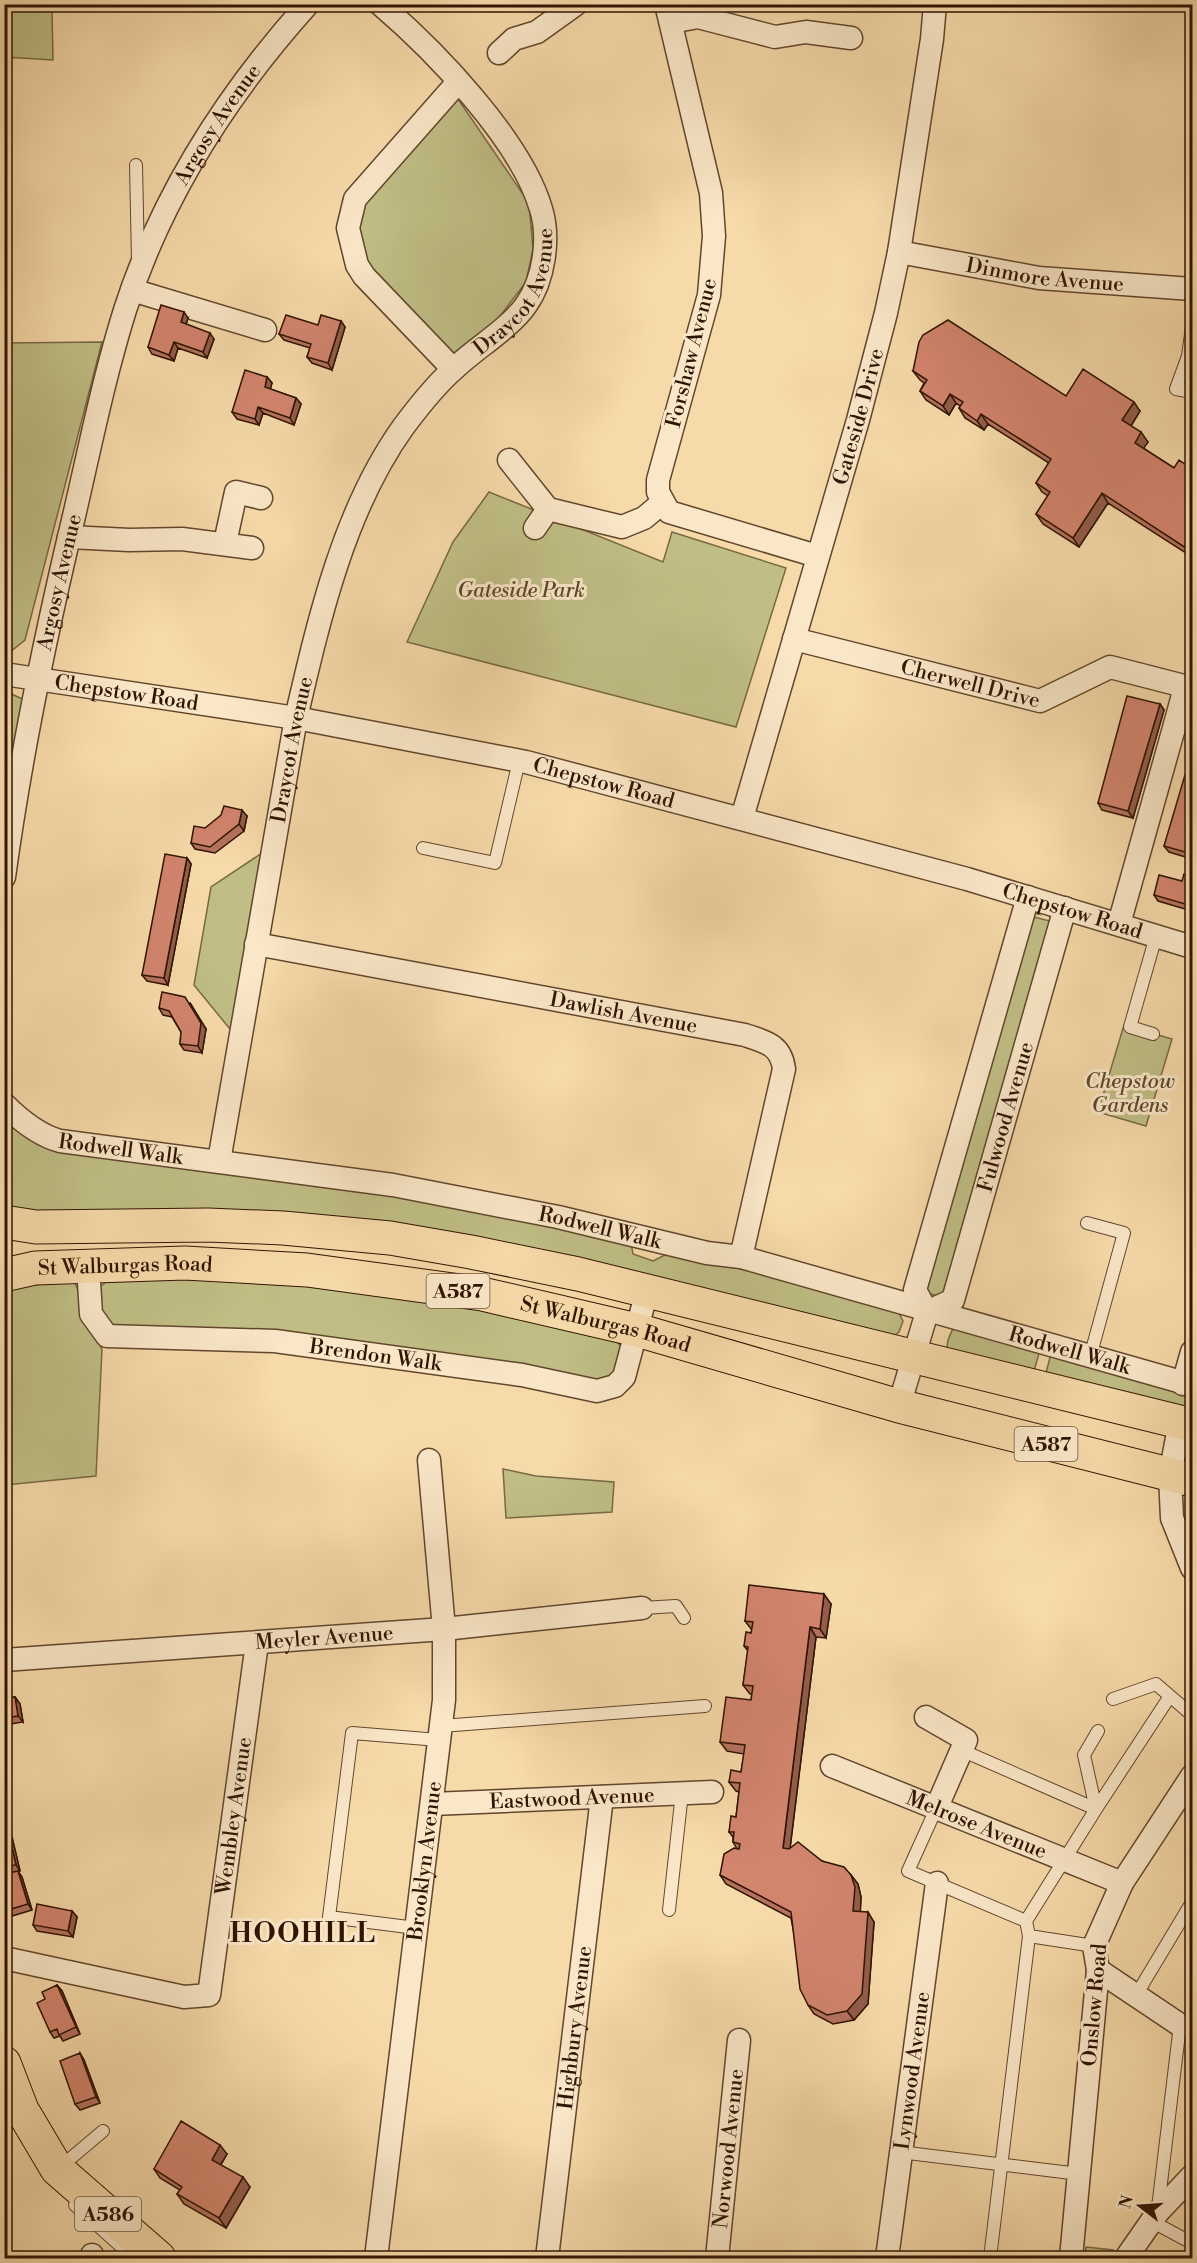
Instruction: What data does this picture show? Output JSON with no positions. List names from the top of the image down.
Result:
{
  "streets": {
    "main road": ["St Walburgas Road", "A587", "A586"],
    "street": [
      "Argosy Avenue",
      "Dinmore Avenue",
      "Draycot Avenue",
      "Forshaw Avenue",
      "Gateside Drive",
      "Cherwell Drive",
      "Chepstow Road",
      "Dawlish Avenue",
      "Fulwood Avenue",
      "Rodwell Walk",
      "Brendon Walk",
      "Meyler Avenue",
      "Eastwood Avenue",
      "Wembley Avenue",
      "Melrose Avenue",
      "Brooklyn Avenue",
      "Onslow Road",
      "Highbury Avenue",
      "Lynwood Avenue",
      "Norwood Avenue"
    ]
  },
  "crossings": [
    ["Argosy Avenue", "Chepstow Road"],
    ["Dinmore Avenue", "Gateside Drive"],
    ["Draycot Avenue", "Chepstow Road"],
    ["Draycot Avenue", "Dawlish Avenue"],
    ["Draycot Avenue", "Rodwell Walk"],
    ["Gateside Drive", "Cherwell Drive"],
    ["Gateside Drive", "Chepstow Road"],
    ["Cherwell Drive", "Chepstow Road"],
    ["Chepstow Road", "Fulwood Avenue"],
    ["Dawlish Avenue", "Rodwell Walk"],
    ["Fulwood Avenue", "Rodwell Walk"],
    ["St Walburgas Road", "Brendon Walk"],
    ["Meyler Avenue", "Wembley Avenue"],
    ["Meyler Avenue", "Brooklyn Avenue"],
    ["Eastwood Avenue", "Brooklyn Avenue"],
    ["Eastwood Avenue", "Highbury Avenue"],
    ["Melrose Avenue", "Onslow Road"]
  ],
  "districts": ["HOOHILL"],
  "parks": ["Gateside Park", "Chepstow Gardens"],
  "north": "left"
}
